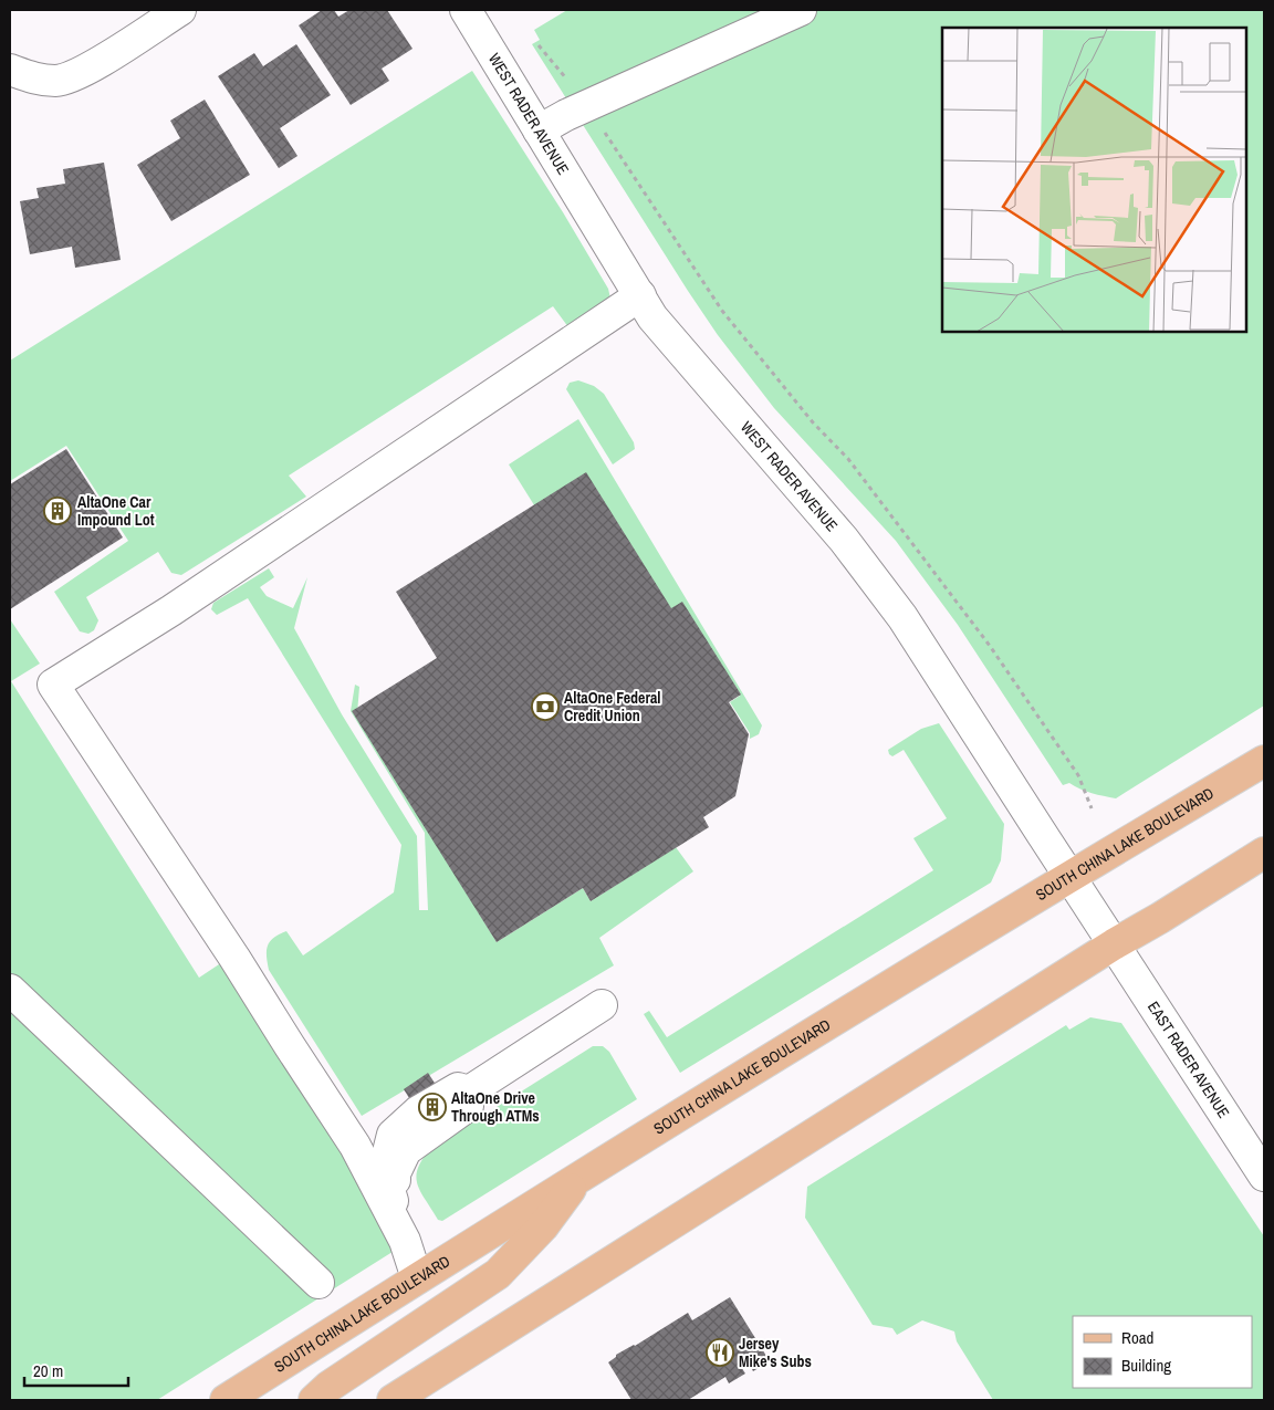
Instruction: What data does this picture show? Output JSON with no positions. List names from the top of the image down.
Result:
{
  "streets": {
    "main road": ["SOUTH CHINA LAKE BOULEVARD"],
    "street": ["WEST RADER AVENUE", "EAST RADER AVENUE"]
  },
  "crossings": [
    ["WEST RADER AVENUE", "SOUTH CHINA LAKE BOULEVARD"],
    ["WEST RADER AVENUE", "EAST RADER AVENUE"]
  ],
  "places": {
    "building": ["AltaOne Car Impound Lot", "AltaOne Drive Through ATMs"],
    "bank": ["AltaOne Federal Credit Union"],
    "restaurant": ["Jersey Mike's Subs"]
  },
  "legend": ["Road", "Building"],
  "scale_bar": "20 m"
}
